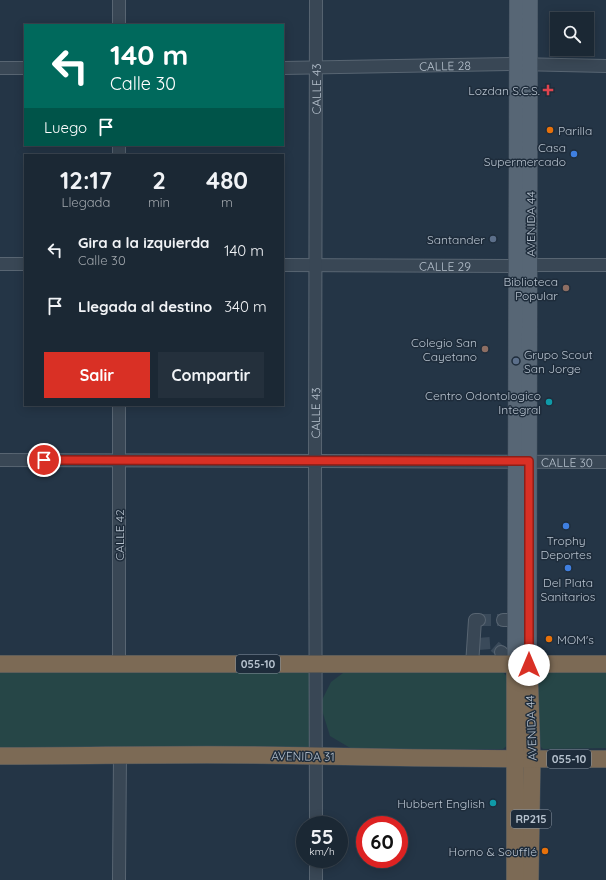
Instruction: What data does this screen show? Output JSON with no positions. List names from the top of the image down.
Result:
{
  "streets": {
    "highway": [
      "AVENIDA 44",
      "055-10",
      "AVENIDA 31",
      "RP215"
    ],
    "street": [
      "CALLE 28",
      "CALLE 43",
      "CALLE 29",
      "CALLE 30",
      "CALLE 42"
    ]
  },
  "crossings": [
    ["CALLE 28", "CALLE 43"],
    ["CALLE 28", "AVENIDA 44"],
    ["CALLE 43", "CALLE 29"],
    ["CALLE 43", "CALLE 30"],
    ["CALLE 43", "055-10"],
    ["CALLE 43", "AVENIDA 31"],
    ["AVENIDA 44", "CALLE 29"],
    ["AVENIDA 44", "CALLE 30"],
    ["AVENIDA 44", "055-10"],
    ["AVENIDA 44", "AVENIDA 31"],
    ["CALLE 30", "CALLE 42"],
    ["CALLE 42", "055-10"]
  ],
  "places": {
    "health": ["Lozdan S.C.S."],
    "other": [
      "Parilla",
      "Casa Supermercado",
      "Santander",
      "Biblioteca Popular",
      "Colegio San Cayetano",
      "Grupo Scout San Jorge",
      "Centro Odontologico Integral",
      "Trophy Deportes",
      "Del Plata Sanitarios",
      "MOM's",
      "Hubbert English",
      "Horno & Soufflé"
    ]
  },
  "page": {
    "turn": ["140 m", "Calle 30"],
    "then": "Luego",
    "eta": [
      "12:17",
      "Llegada",
      "2",
      "min",
      "480",
      "m"
    ],
    "list": [
      {
        "name": "Gira a la izquierda",
        "note": "Calle 30",
        "value": "140 m"
      },
      {
        "name": "Llegada al destino",
        "value": "340 m"
      }
    ],
    "buttons": ["Salir", "Compartir"],
    "speed": "55 km/h",
    "limit": "60"
  }
}
